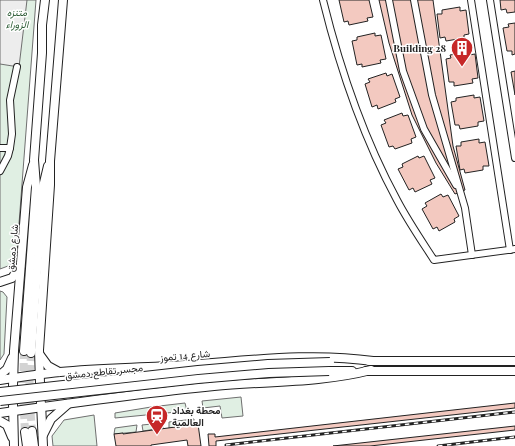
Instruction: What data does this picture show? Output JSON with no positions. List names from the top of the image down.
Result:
{
  "streets": {
    "main road": ["شارع دمشق", "شارع 14 تموز", "مجسر تقاطع دمشق"]
  },
  "crossings": [
    ["شارع دمشق", "شارع 14 تموز"],
    ["شارع 14 تموز", "مجسر تقاطع دمشق"]
  ],
  "parks": ["متنزه الزوراء"],
  "places": {
    "building": ["Building 28"],
    "station": ["محطة بغداد العالمية"]
  }
}
